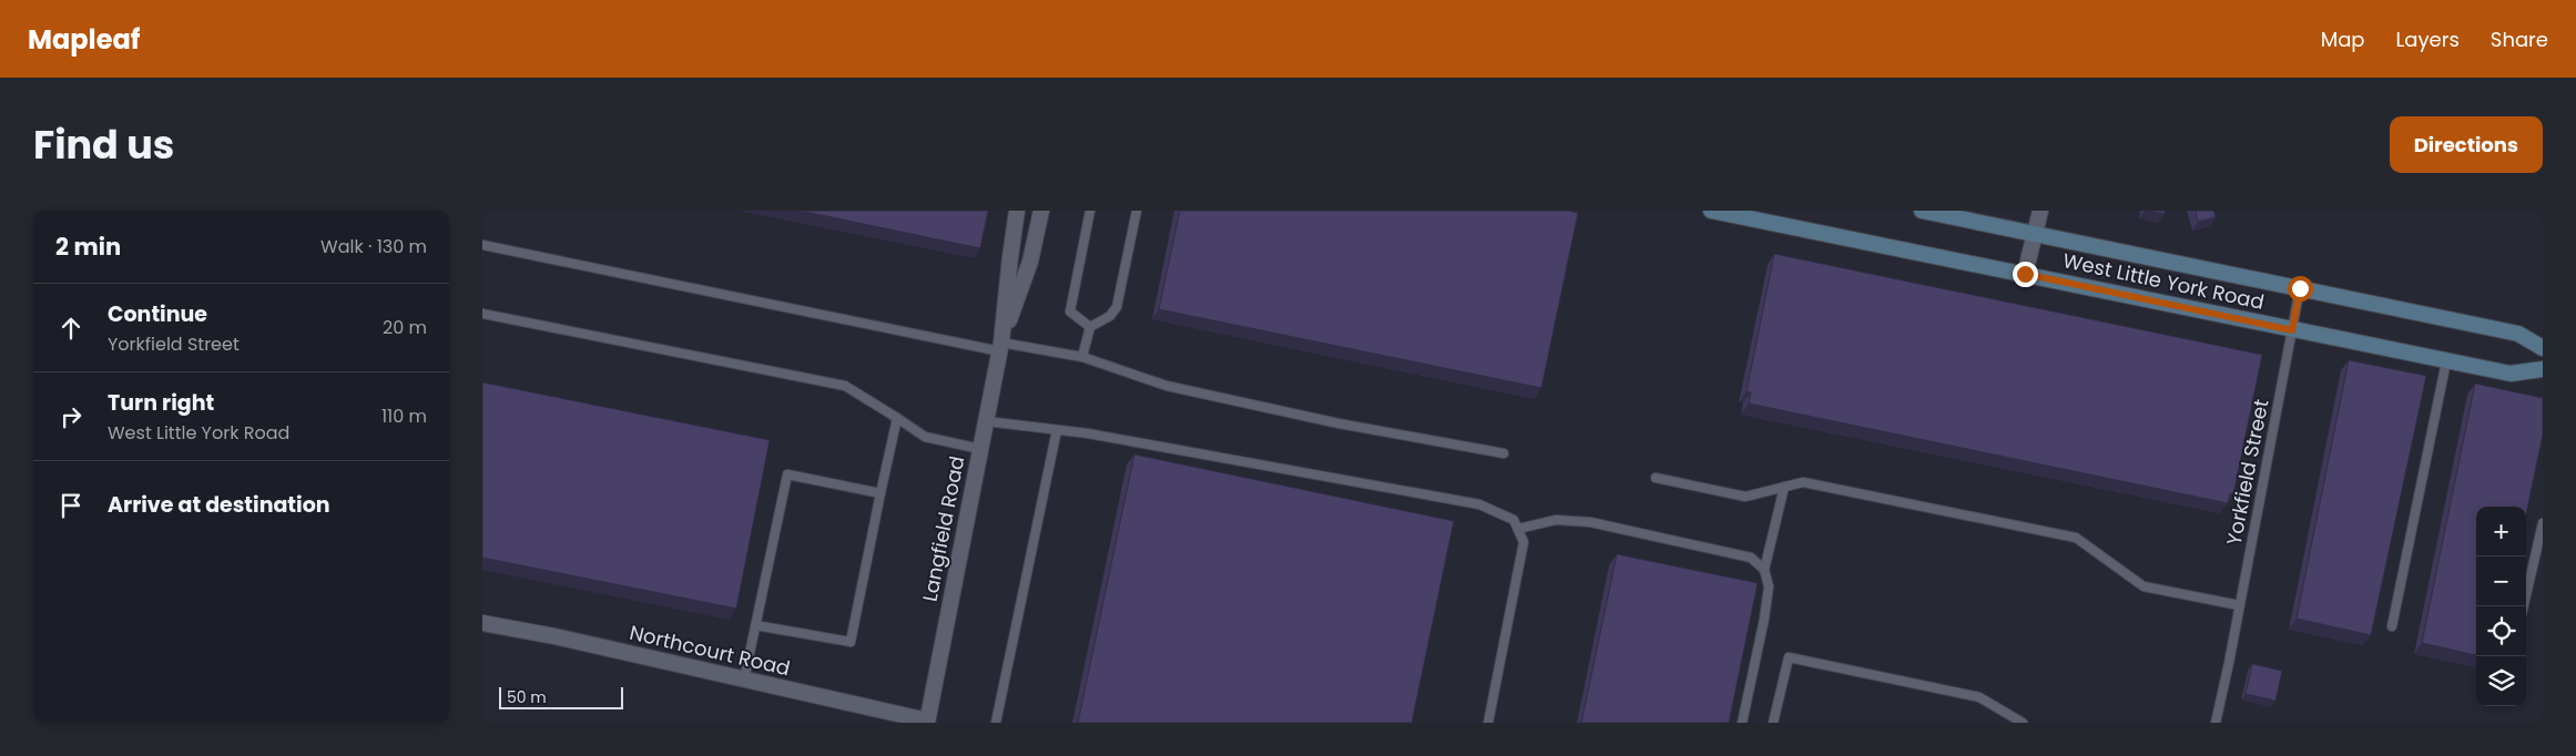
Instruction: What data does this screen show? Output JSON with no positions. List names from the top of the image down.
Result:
{
  "streets": {
    "main road": ["West Little York Road"],
    "street": ["Langfield Road", "Northcourt Road"],
    "lane": ["Yorkfield Street"]
  },
  "crossings": [
    ["West Little York Road", "Yorkfield Street"],
    ["Langfield Road", "Northcourt Road"]
  ],
  "scale_bar": "50 m",
  "page": {
    "header": "Mapleaf",
    "nav": ["Map", "Layers", "Share"],
    "title": "Find us",
    "buttons": "Directions",
    "heading": ["2 min", "Walk · 130 m"],
    "list": [
      ["Continue", "Yorkfield Street", "20 m"],
      ["Turn right", "West Little York Road", "110 m"],
      "Arrive at destination"
    ],
    "map_buttons": ["+", "−"],
    "scale": "50 m"
  }
}
